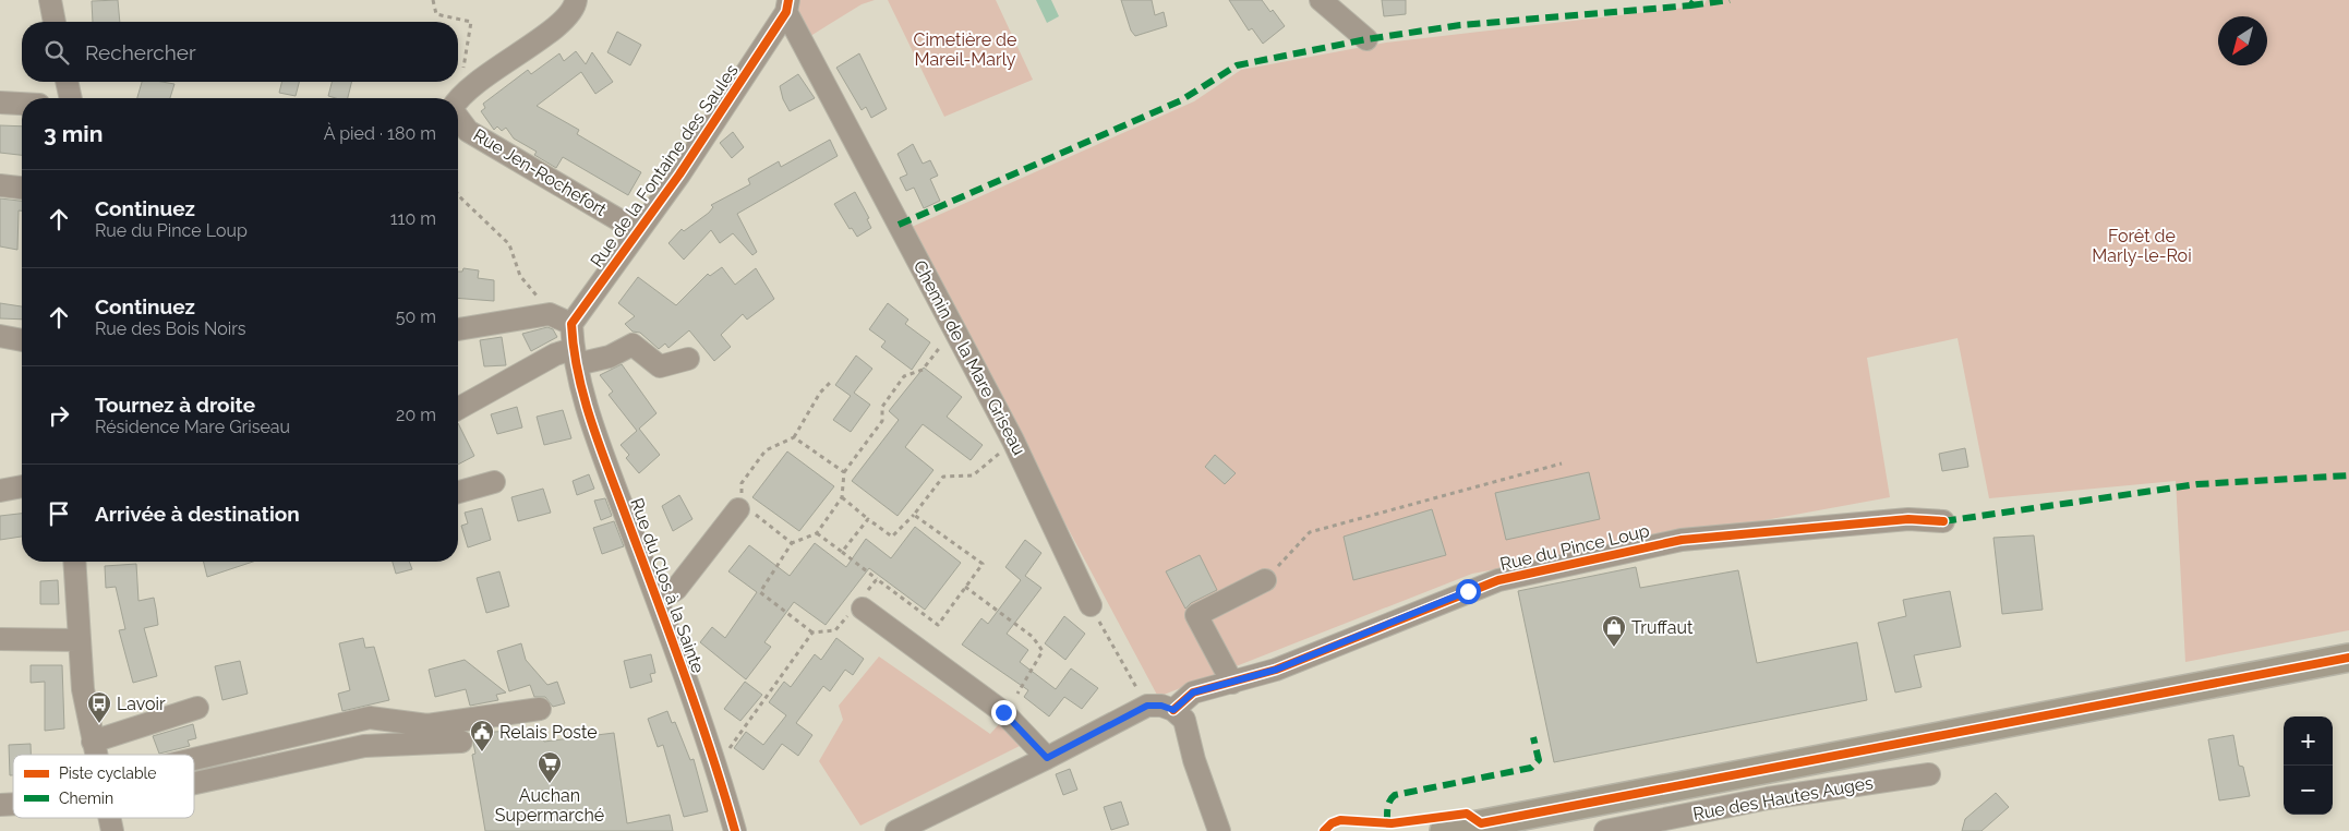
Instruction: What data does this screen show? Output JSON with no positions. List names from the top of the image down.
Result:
{
  "streets": {
    "street": [
      "Rue de la Fontaine des Saules",
      "Rue Jen-Rochefort",
      "Chemin de la Mare Griseau",
      "Rue du Pince Loup",
      "Rue du Clos à la Sainte",
      "Rue des Hautes Auges"
    ]
  },
  "crossings": [
    ["Rue de la Fontaine des Saules", "Rue Jen-Rochefort"],
    ["Rue de la Fontaine des Saules", "Chemin de la Mare Griseau"]
  ],
  "parks": ["Cimetière de Mareil-Marly", "Forêt de Marly-le-Roi"],
  "places": {
    "shop": ["Truffaut"],
    "bus stop": ["Lavoir"],
    "public building": ["Relais Poste"],
    "supermarket": ["Auchan Supermarché"]
  },
  "legend": ["Piste cyclable", "Chemin"],
  "north": "bottom left",
  "page": {
    "search": "Rechercher",
    "heading": ["3 min", "À pied · 180 m"],
    "list": [
      ["Continuez", "Rue du Pince Loup", "110 m"],
      ["Continuez", "Rue des Bois Noirs", "50 m"],
      ["Tournez à droite", "Résidence Mare Griseau", "20 m"],
      "Arrivée à destination"
    ],
    "map_buttons": ["+", "−"]
  }
}
